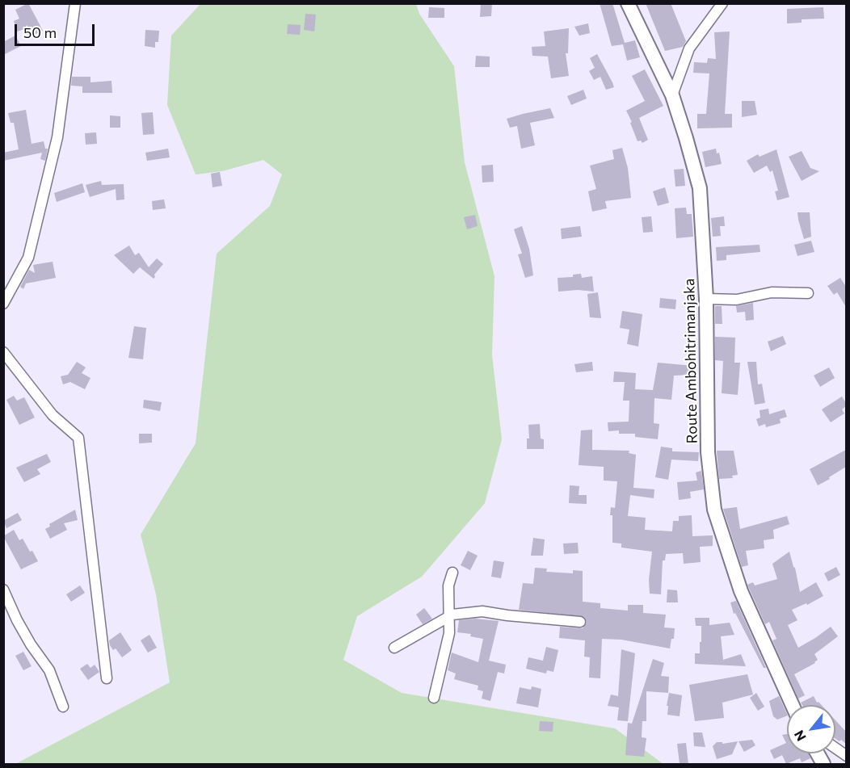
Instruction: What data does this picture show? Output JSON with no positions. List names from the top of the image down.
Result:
{
  "streets": {
    "street": ["Route Ambohitrimanjaka"]
  },
  "scale_bar": "50 m",
  "north": "bottom left"
}
